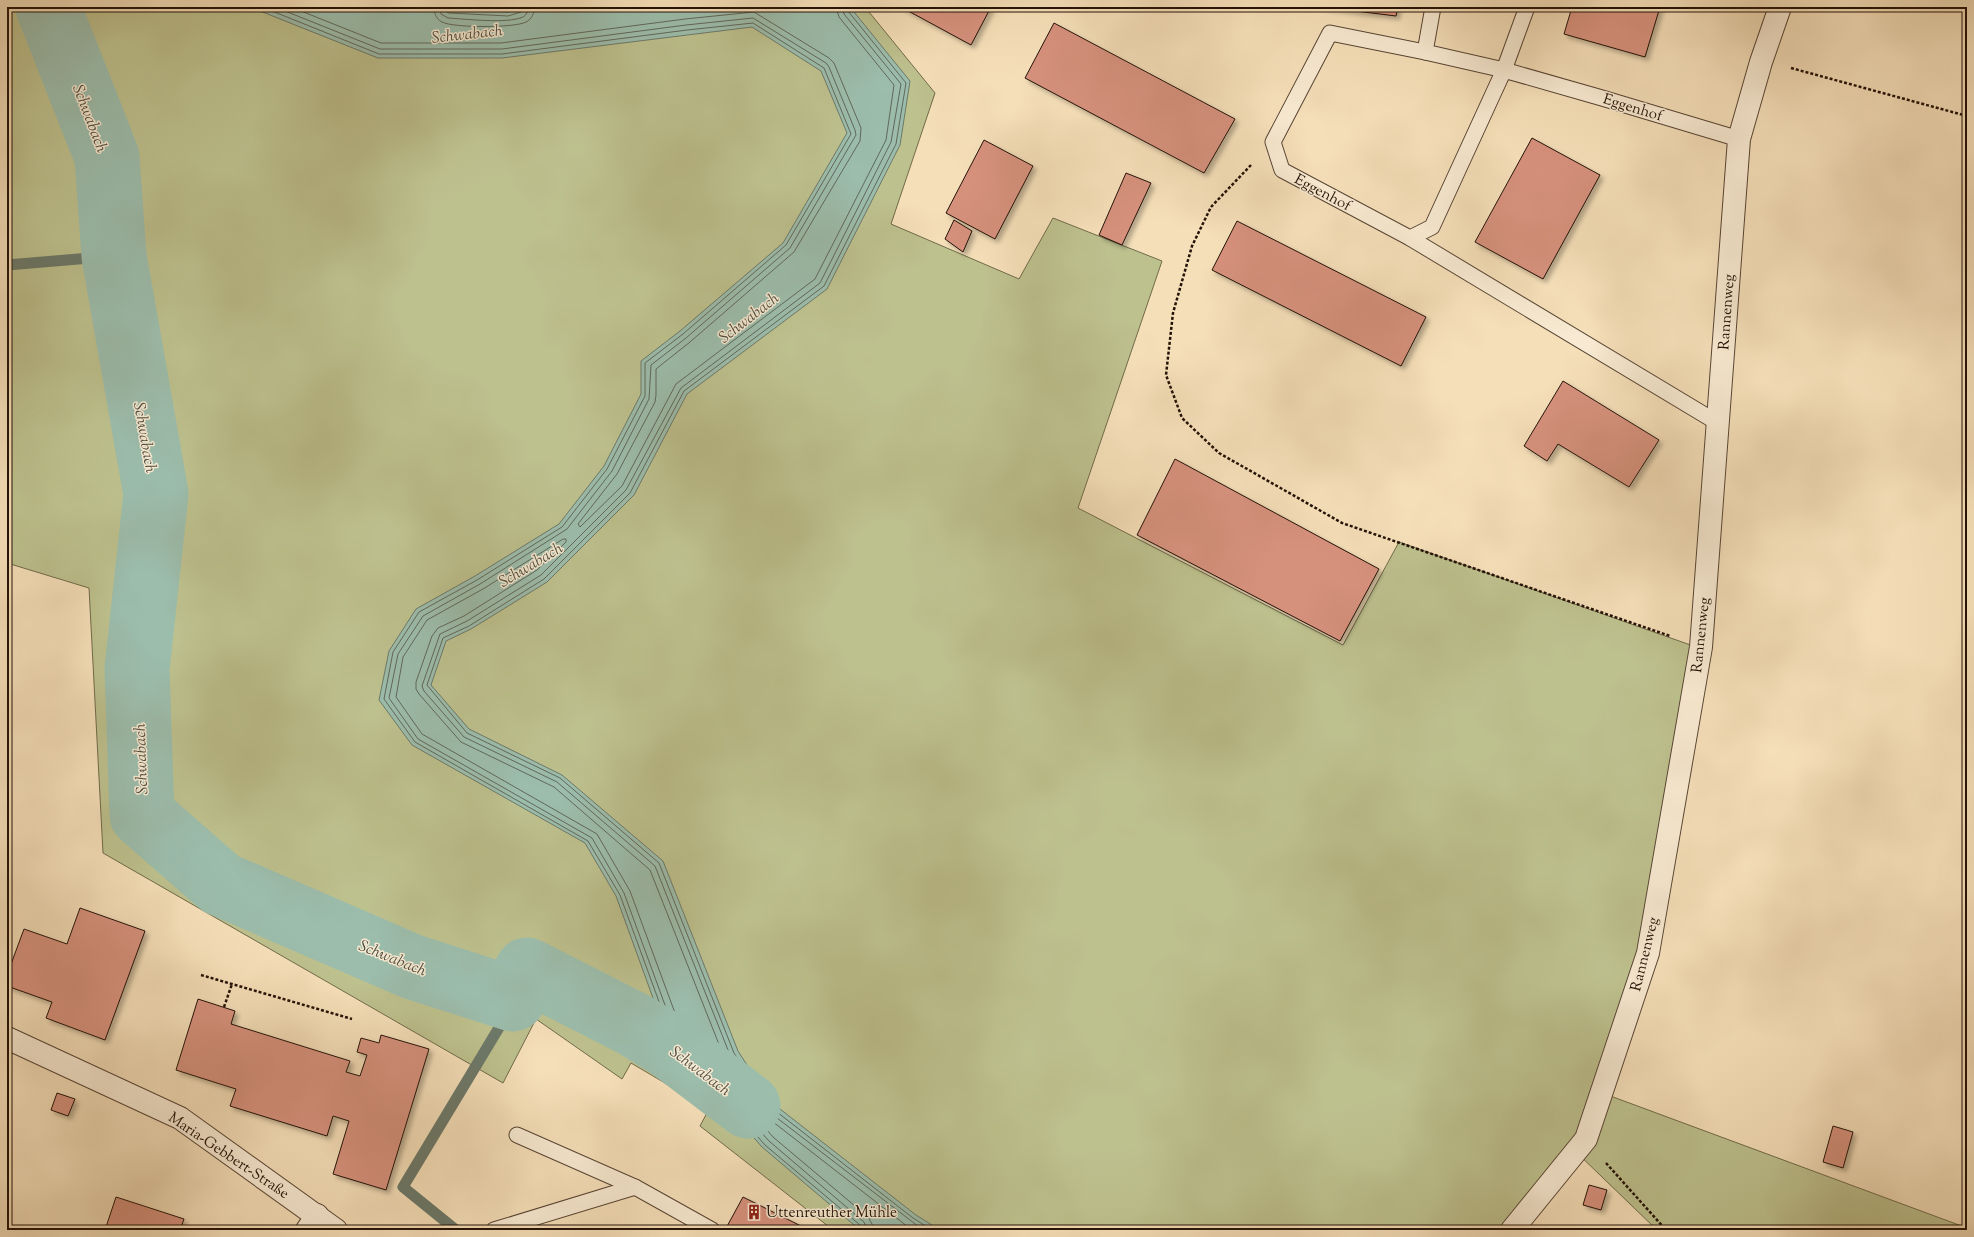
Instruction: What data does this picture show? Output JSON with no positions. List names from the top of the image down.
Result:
{
  "streets": {
    "street": ["Rannenweg", "Maria-Gebbert-Straße"],
    "lane": ["Eggenhof"]
  },
  "crossings": [
    ["Eggenhof", "Rannenweg"]
  ],
  "water": ["Schwabach"],
  "places": {
    "building": ["Uttenreuther Mühle"]
  }
}
